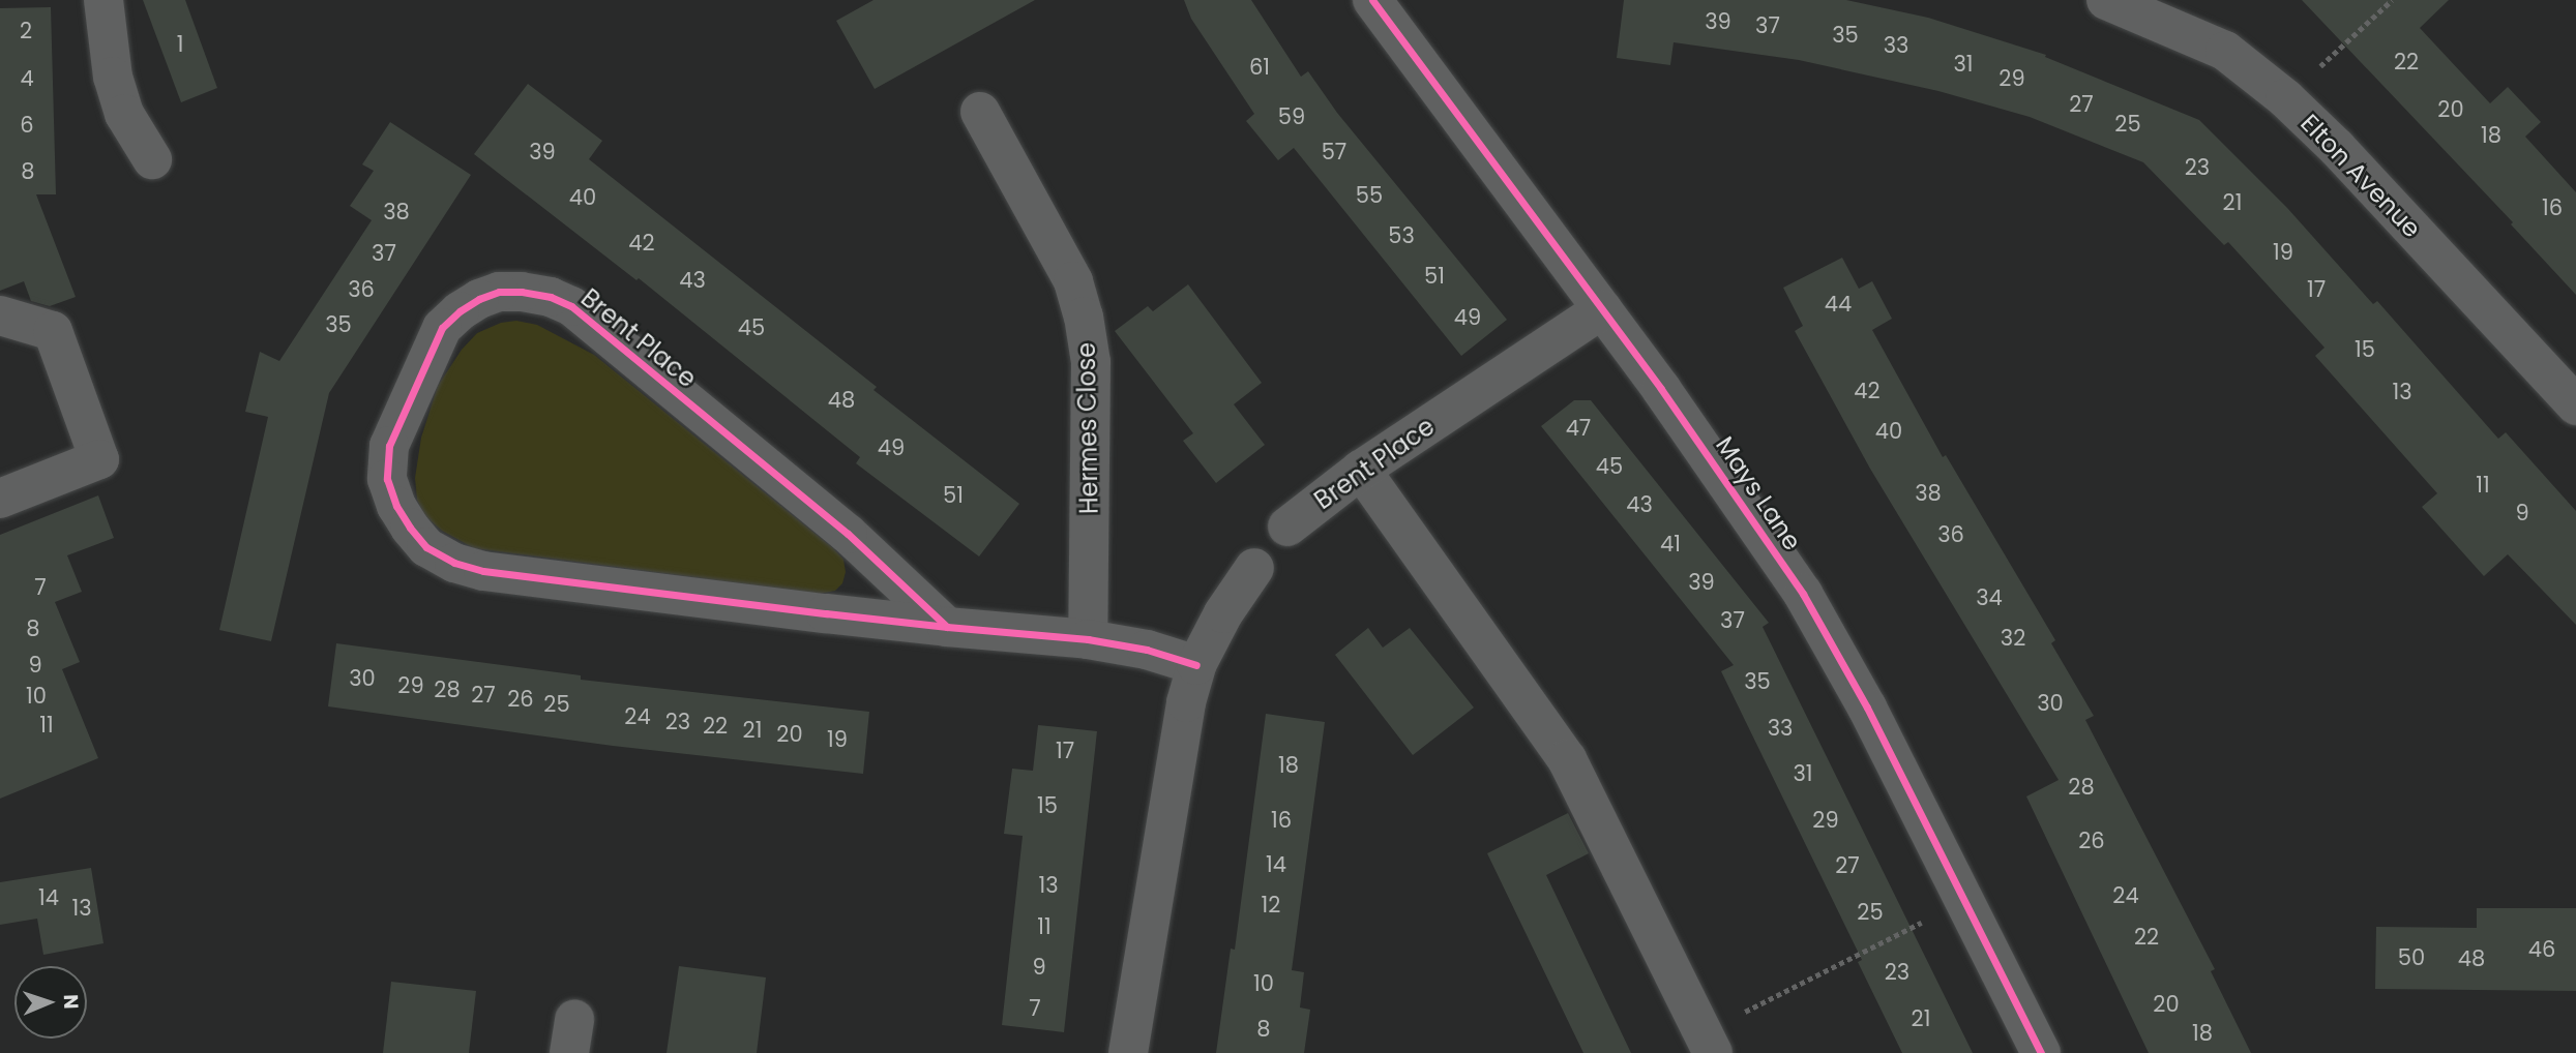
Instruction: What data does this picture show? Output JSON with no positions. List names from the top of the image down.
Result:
{
  "streets": {
    "street": [
      "Elton Avenue",
      "Brent Place",
      "Hermes Close",
      "Mays Lane"
    ]
  },
  "crossings": [
    ["Brent Place", "Hermes Close"],
    ["Brent Place", "Mays Lane"]
  ],
  "house_numbers": [
    "39",
    "37",
    "2",
    "35",
    "1",
    "33",
    "22",
    "31",
    "61",
    "4",
    "29",
    "27",
    "20",
    "59",
    "25",
    "6",
    "18",
    "39",
    "57",
    "23",
    "8",
    "55",
    "40",
    "21",
    "16",
    "38",
    "53",
    "42",
    "19",
    "37",
    "51",
    "43",
    "36",
    "17",
    "44",
    "49",
    "35",
    "45",
    "15",
    "42",
    "13",
    "48",
    "47",
    "40",
    "49",
    "45",
    "11",
    "38",
    "51",
    "43",
    "9",
    "36",
    "41",
    "39",
    "7",
    "34",
    "37",
    "8",
    "32",
    "9",
    "30",
    "35",
    "29",
    "28",
    "27",
    "10",
    "26",
    "30",
    "25",
    "24",
    "23",
    "11",
    "22",
    "33",
    "21",
    "20",
    "19",
    "17",
    "18",
    "31",
    "28",
    "15",
    "16",
    "29",
    "26",
    "14",
    "27",
    "13",
    "24",
    "14",
    "12",
    "13",
    "25",
    "11",
    "22",
    "46",
    "50",
    "48",
    "9",
    "23",
    "10",
    "20",
    "7",
    "21",
    "8",
    "18"
  ],
  "north": "right"
}
